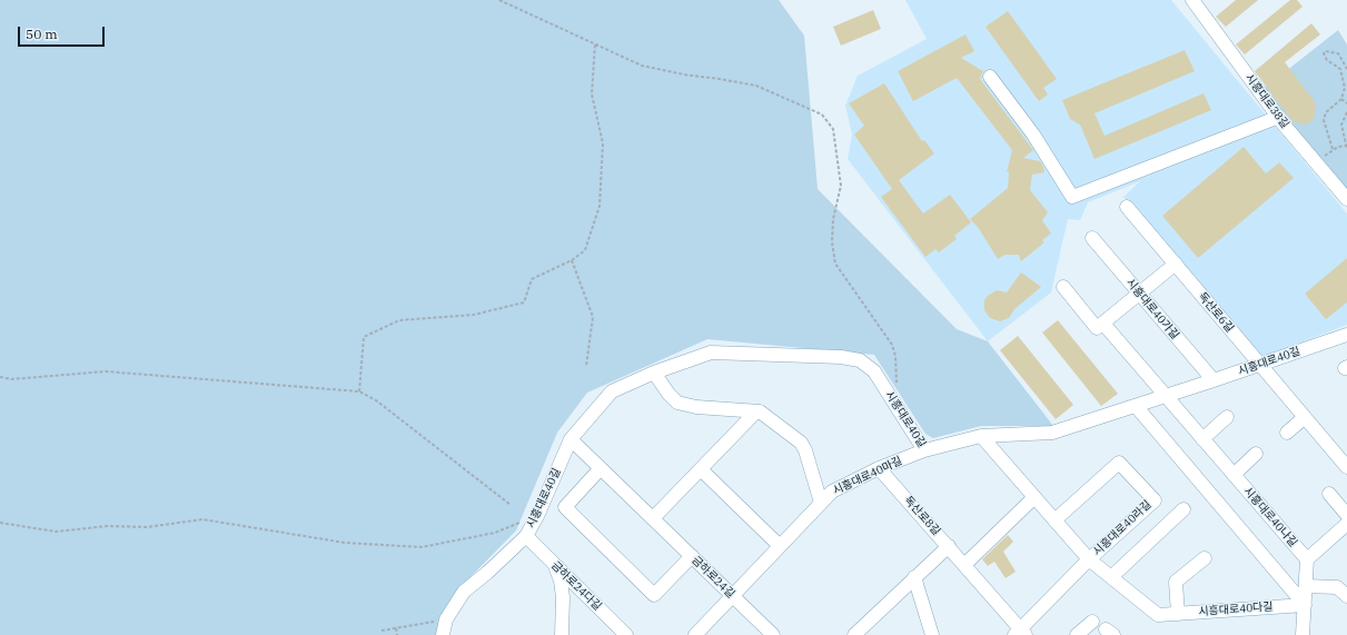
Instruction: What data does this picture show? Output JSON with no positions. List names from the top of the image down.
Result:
{
  "streets": {
    "street": [
      "시흥대로38길",
      "시흥대로40가길",
      "독산로6길",
      "시흥대로40길",
      "시흥대로40마길",
      "독산로8길",
      "시흥대로40나길",
      "시흥대로40라길",
      "금하로24길",
      "금하로24다길",
      "시흥대로40다길"
    ]
  },
  "crossings": [
    ["시흥대로40가길", "시흥대로40길"],
    ["독산로6길", "시흥대로40길"],
    ["시흥대로40길", "시흥대로40마길"],
    ["시흥대로40길", "시흥대로40나길"],
    ["시흥대로40길", "금하로24길"],
    ["시흥대로40길", "금하로24다길"],
    ["시흥대로40길", "시흥대로40다길"],
    ["시흥대로40마길", "독산로8길"],
    ["시흥대로40마길", "금하로24길"],
    ["독산로8길", "시흥대로40라길"],
    ["독산로8길", "시흥대로40다길"],
    ["시흥대로40라길", "시흥대로40다길"]
  ],
  "scale_bar": "50 m"
}
